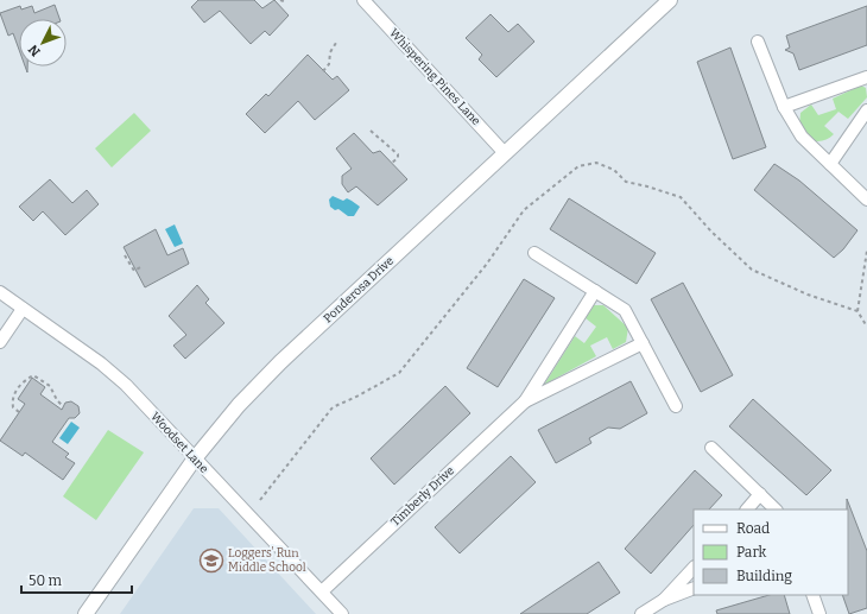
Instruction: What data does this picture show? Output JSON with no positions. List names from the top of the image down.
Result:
{
  "streets": {
    "street": [
      "Whispering Pines Lane",
      "Ponderosa Drive",
      "Woodset Lane",
      "Timberly Drive"
    ]
  },
  "crossings": [
    ["Whispering Pines Lane", "Ponderosa Drive"],
    ["Ponderosa Drive", "Woodset Lane"],
    ["Woodset Lane", "Timberly Drive"]
  ],
  "places": {
    "school or university": ["Loggers' Run Middle School"]
  },
  "legend": ["Road", "Park", "Building"],
  "scale_bar": "50 m",
  "north": "bottom left"
}
